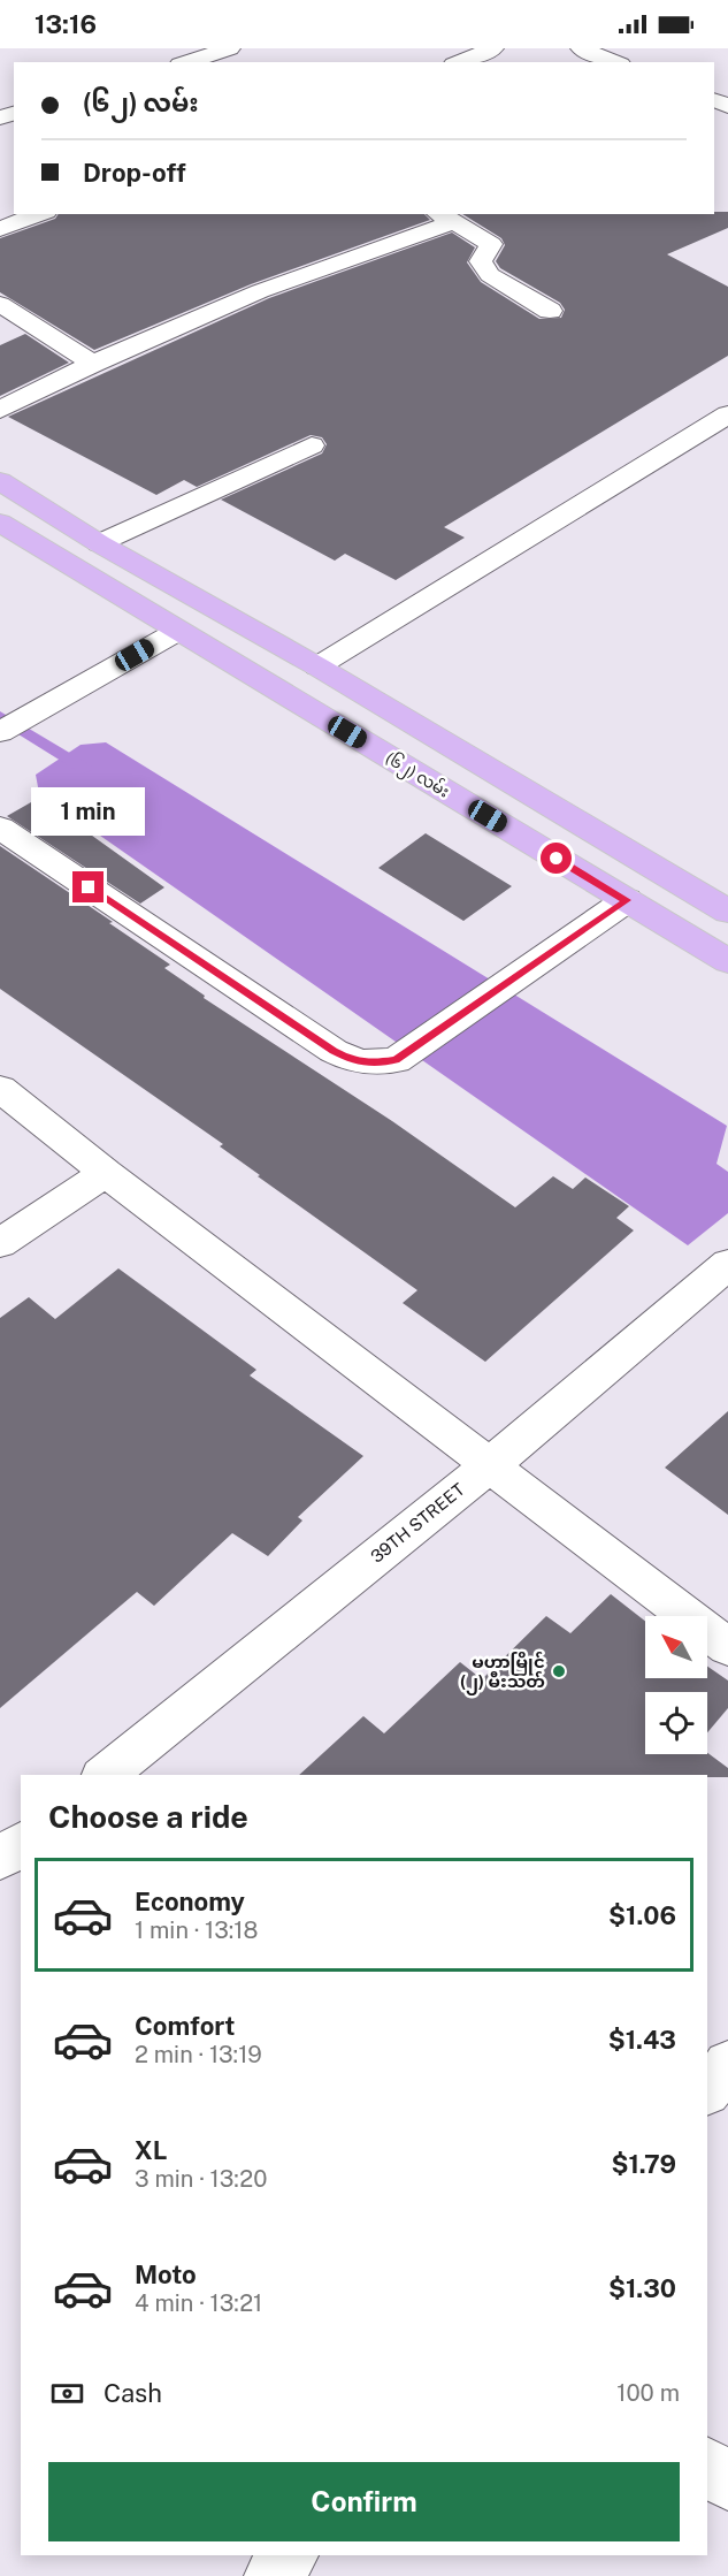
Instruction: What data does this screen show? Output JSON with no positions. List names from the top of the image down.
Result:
{
  "streets": {
    "main road": ["(၆၂) လမ်း"],
    "street": ["39TH STREET"]
  },
  "places": ["မဟာမြိုင် (၂) မီးသတ်"],
  "north": "top left",
  "page": {
    "status": "13:16",
    "banner": ["(၆၂) လမ်း", "Drop-off"],
    "bubble": "1 min",
    "heading": "Choose a ride",
    "list": [
      {
        "name": "Economy",
        "note": "1 min · 13:18",
        "value": "$1.06"
      },
      {
        "name": "Comfort",
        "note": "2 min · 13:19",
        "value": "$1.43"
      },
      {
        "name": "XL",
        "note": "3 min · 13:20",
        "value": "$1.79"
      },
      {
        "name": "Moto",
        "note": "4 min · 13:21",
        "value": "$1.30"
      }
    ],
    "pay": ["Cash", "100 m"],
    "buttons": "Confirm"
  }
}
